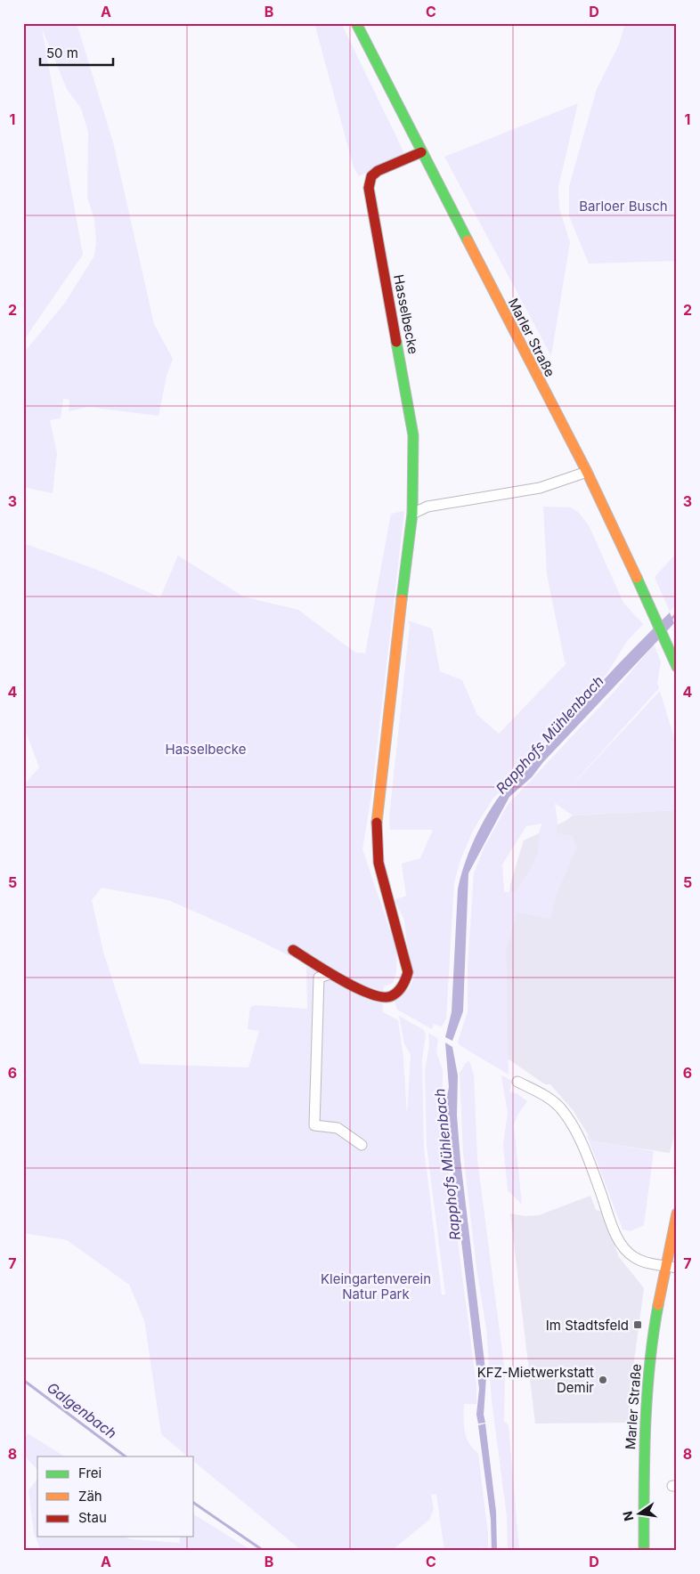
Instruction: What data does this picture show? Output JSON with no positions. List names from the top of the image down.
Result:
{
  "streets": {
    "main road": ["Hasselbecke", "Marler Straße"]
  },
  "crossings": [
    ["Hasselbecke", "Marler Straße"]
  ],
  "water": ["Rapphofs Mühlenbach", "Galgenbach"],
  "parks": ["Barloer Busch", "Hasselbecke", "Kleingartenverein Natur Park"],
  "places": {
    "transit": ["Im Stadtsfeld"],
    "other": ["KFZ-Mietwerkstatt Demir"]
  },
  "legend": ["Frei", "Zäh", "Stau"],
  "scale_bar": "50 m",
  "north": "left",
  "grid": {
    "columns": [
      "A",
      "B",
      "C",
      "D"
    ],
    "rows": [
      "1",
      "2",
      "3",
      "4",
      "5",
      "6",
      "7",
      "8"
    ]
  }
}
